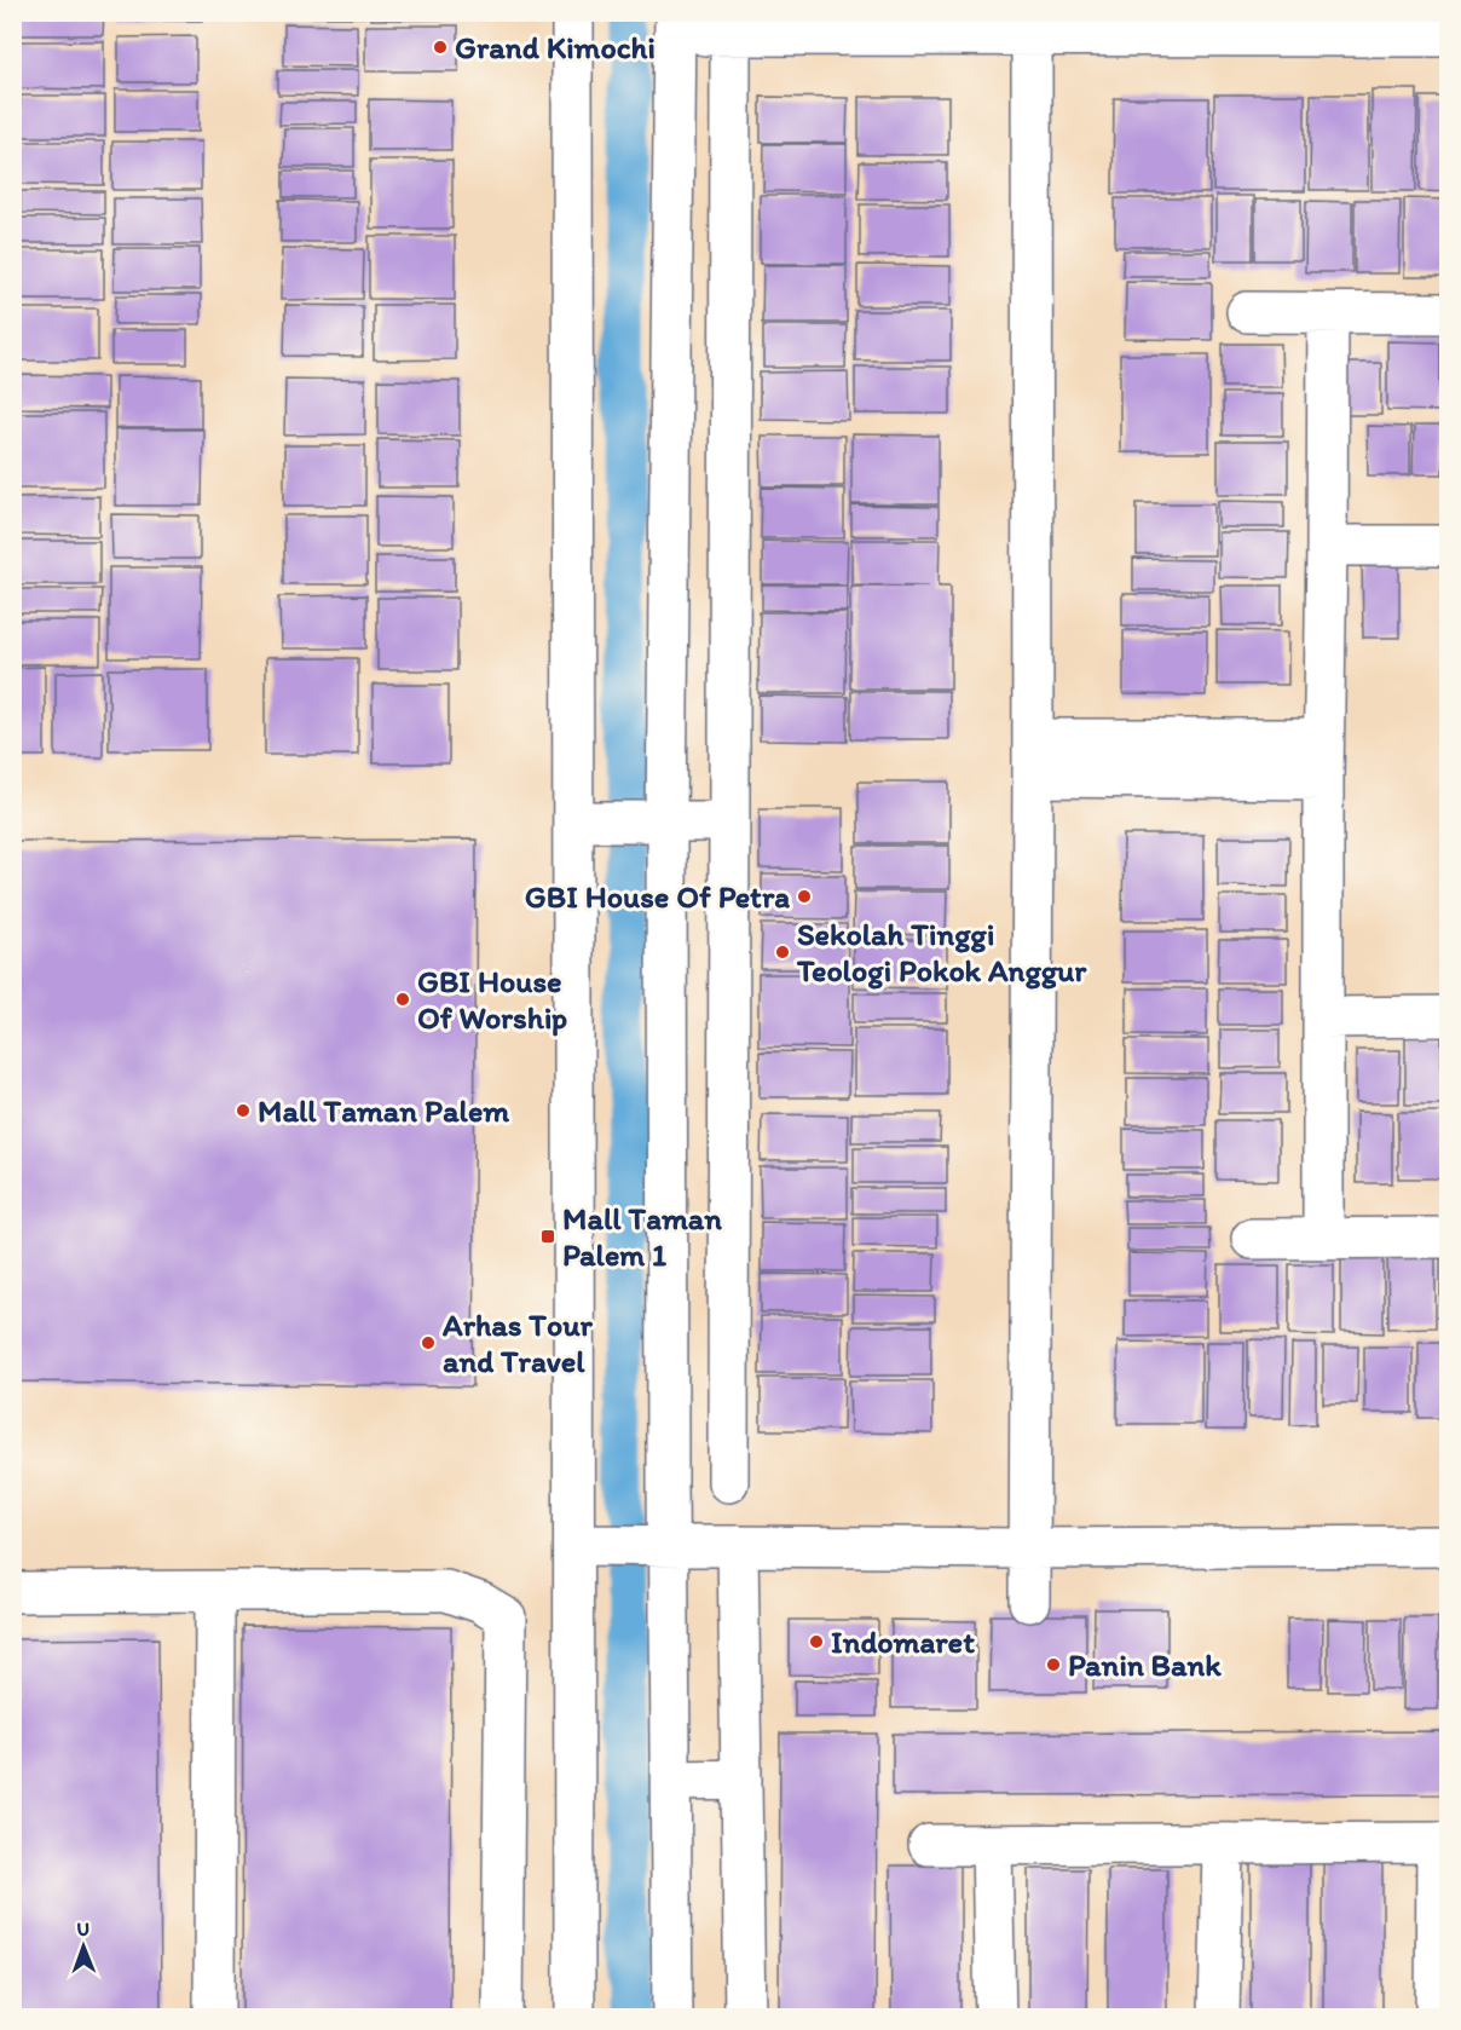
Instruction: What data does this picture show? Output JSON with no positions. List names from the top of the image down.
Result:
{
  "places": {
    "other": [
      "Grand Kimochi",
      "GBI House Of Petra",
      "Sekolah Tinggi Teologi Pokok Anggur",
      "GBI House Of Worship",
      "Mall Taman Palem",
      "Arhas Tour and Travel",
      "Indomaret",
      "Panin Bank"
    ],
    "transit": ["Mall Taman Palem 1"]
  },
  "north": "top"
}
